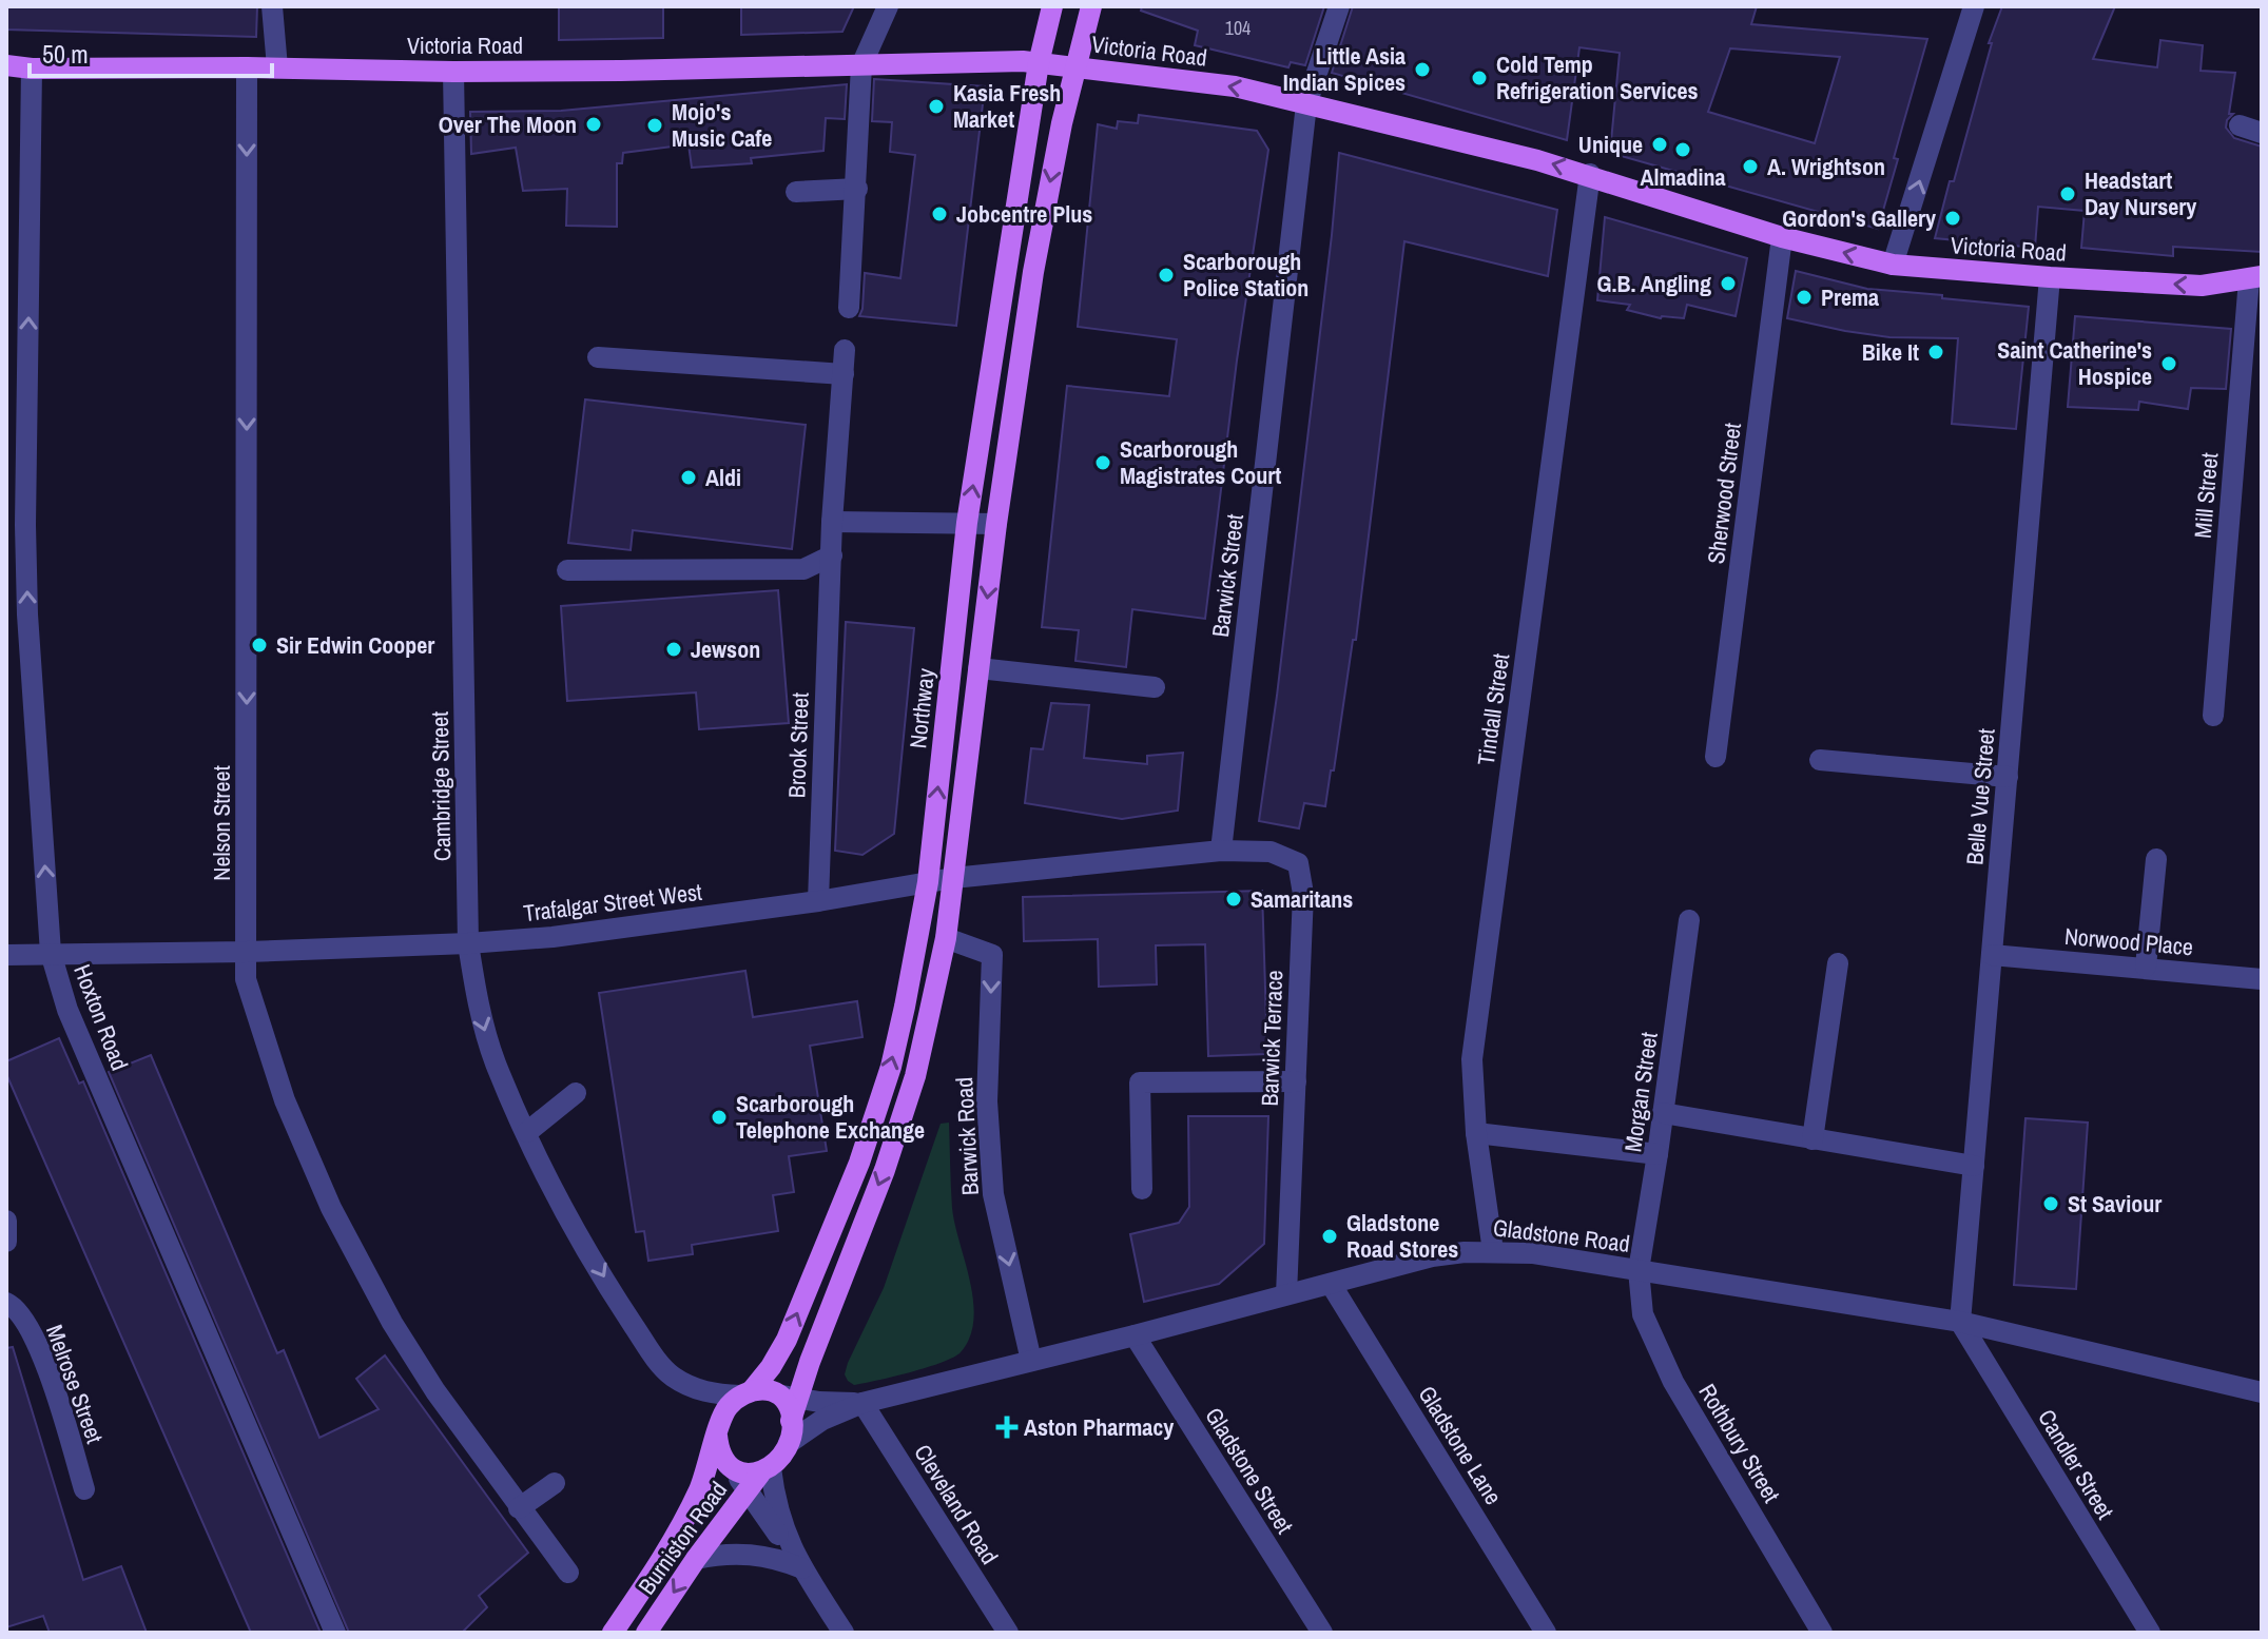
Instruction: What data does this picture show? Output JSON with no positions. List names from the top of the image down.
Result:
{
  "streets": {
    "main road": ["Victoria Road", "Northway", "Burniston Road"],
    "street": [
      "Sherwood Street",
      "Mill Street",
      "Barwick Street",
      "Tindall Street",
      "Brook Street",
      "Cambridge Street",
      "Belle Vue Street",
      "Nelson Street",
      "Trafalgar Street West",
      "Norwood Place",
      "Hoxton Road",
      "Barwick Terrace",
      "Morgan Street",
      "Barwick Road",
      "Gladstone Road",
      "Melrose Street",
      "Rothbury Street",
      "Gladstone Lane",
      "Candler Street",
      "Gladstone Street",
      "Cleveland Road"
    ]
  },
  "crossings": [
    ["Victoria Road", "Sherwood Street"],
    ["Victoria Road", "Mill Street"],
    ["Victoria Road", "Barwick Street"],
    ["Victoria Road", "Northway"],
    ["Victoria Road", "Tindall Street"],
    ["Victoria Road", "Cambridge Street"],
    ["Victoria Road", "Belle Vue Street"],
    ["Victoria Road", "Nelson Street"],
    ["Victoria Road", "Hoxton Road"],
    ["Barwick Street", "Trafalgar Street West"],
    ["Barwick Street", "Barwick Terrace"],
    ["Northway", "Cambridge Street"],
    ["Northway", "Trafalgar Street West"],
    ["Northway", "Gladstone Road"],
    ["Northway", "Burniston Road"],
    ["Tindall Street", "Gladstone Road"],
    ["Brook Street", "Trafalgar Street West"],
    ["Cambridge Street", "Trafalgar Street West"],
    ["Cambridge Street", "Gladstone Road"],
    ["Cambridge Street", "Burniston Road"],
    ["Belle Vue Street", "Norwood Place"],
    ["Belle Vue Street", "Gladstone Road"],
    ["Belle Vue Street", "Candler Street"],
    ["Nelson Street", "Trafalgar Street West"],
    ["Trafalgar Street West", "Hoxton Road"],
    ["Trafalgar Street West", "Barwick Terrace"],
    ["Barwick Terrace", "Gladstone Road"],
    ["Morgan Street", "Gladstone Road"],
    ["Morgan Street", "Rothbury Street"],
    ["Barwick Road", "Gladstone Road"],
    ["Gladstone Road", "Rothbury Street"],
    ["Gladstone Road", "Gladstone Lane"],
    ["Gladstone Road", "Candler Street"],
    ["Gladstone Road", "Gladstone Street"],
    ["Gladstone Road", "Cleveland Road"],
    ["Gladstone Road", "Burniston Road"]
  ],
  "one_way": [
    "Victoria Road",
    "Cambridge Street",
    "Nelson Street",
    "Hoxton Road",
    "Barwick Road"
  ],
  "places": {
    "other": [
      "Little Asia Indian Spices",
      "Cold Temp Refrigeration Services",
      "Kasia Fresh Market",
      "Over The Moon",
      "Mojo's Music Cafe",
      "Unique",
      "Almadina",
      "A. Wrightson",
      "Headstart Day Nursery",
      "Jobcentre Plus",
      "Gordon's Gallery",
      "Scarborough Police Station",
      "G.B. Angling",
      "Prema",
      "Bike It",
      "Saint Catherine's Hospice",
      "Scarborough Magistrates Court",
      "Aldi",
      "Sir Edwin Cooper",
      "Jewson",
      "Samaritans",
      "Scarborough Telephone Exchange",
      "St Saviour",
      "Gladstone Road Stores"
    ],
    "health": ["Aston Pharmacy"]
  },
  "house_numbers": ["104"],
  "scale_bar": "50 m"
}
